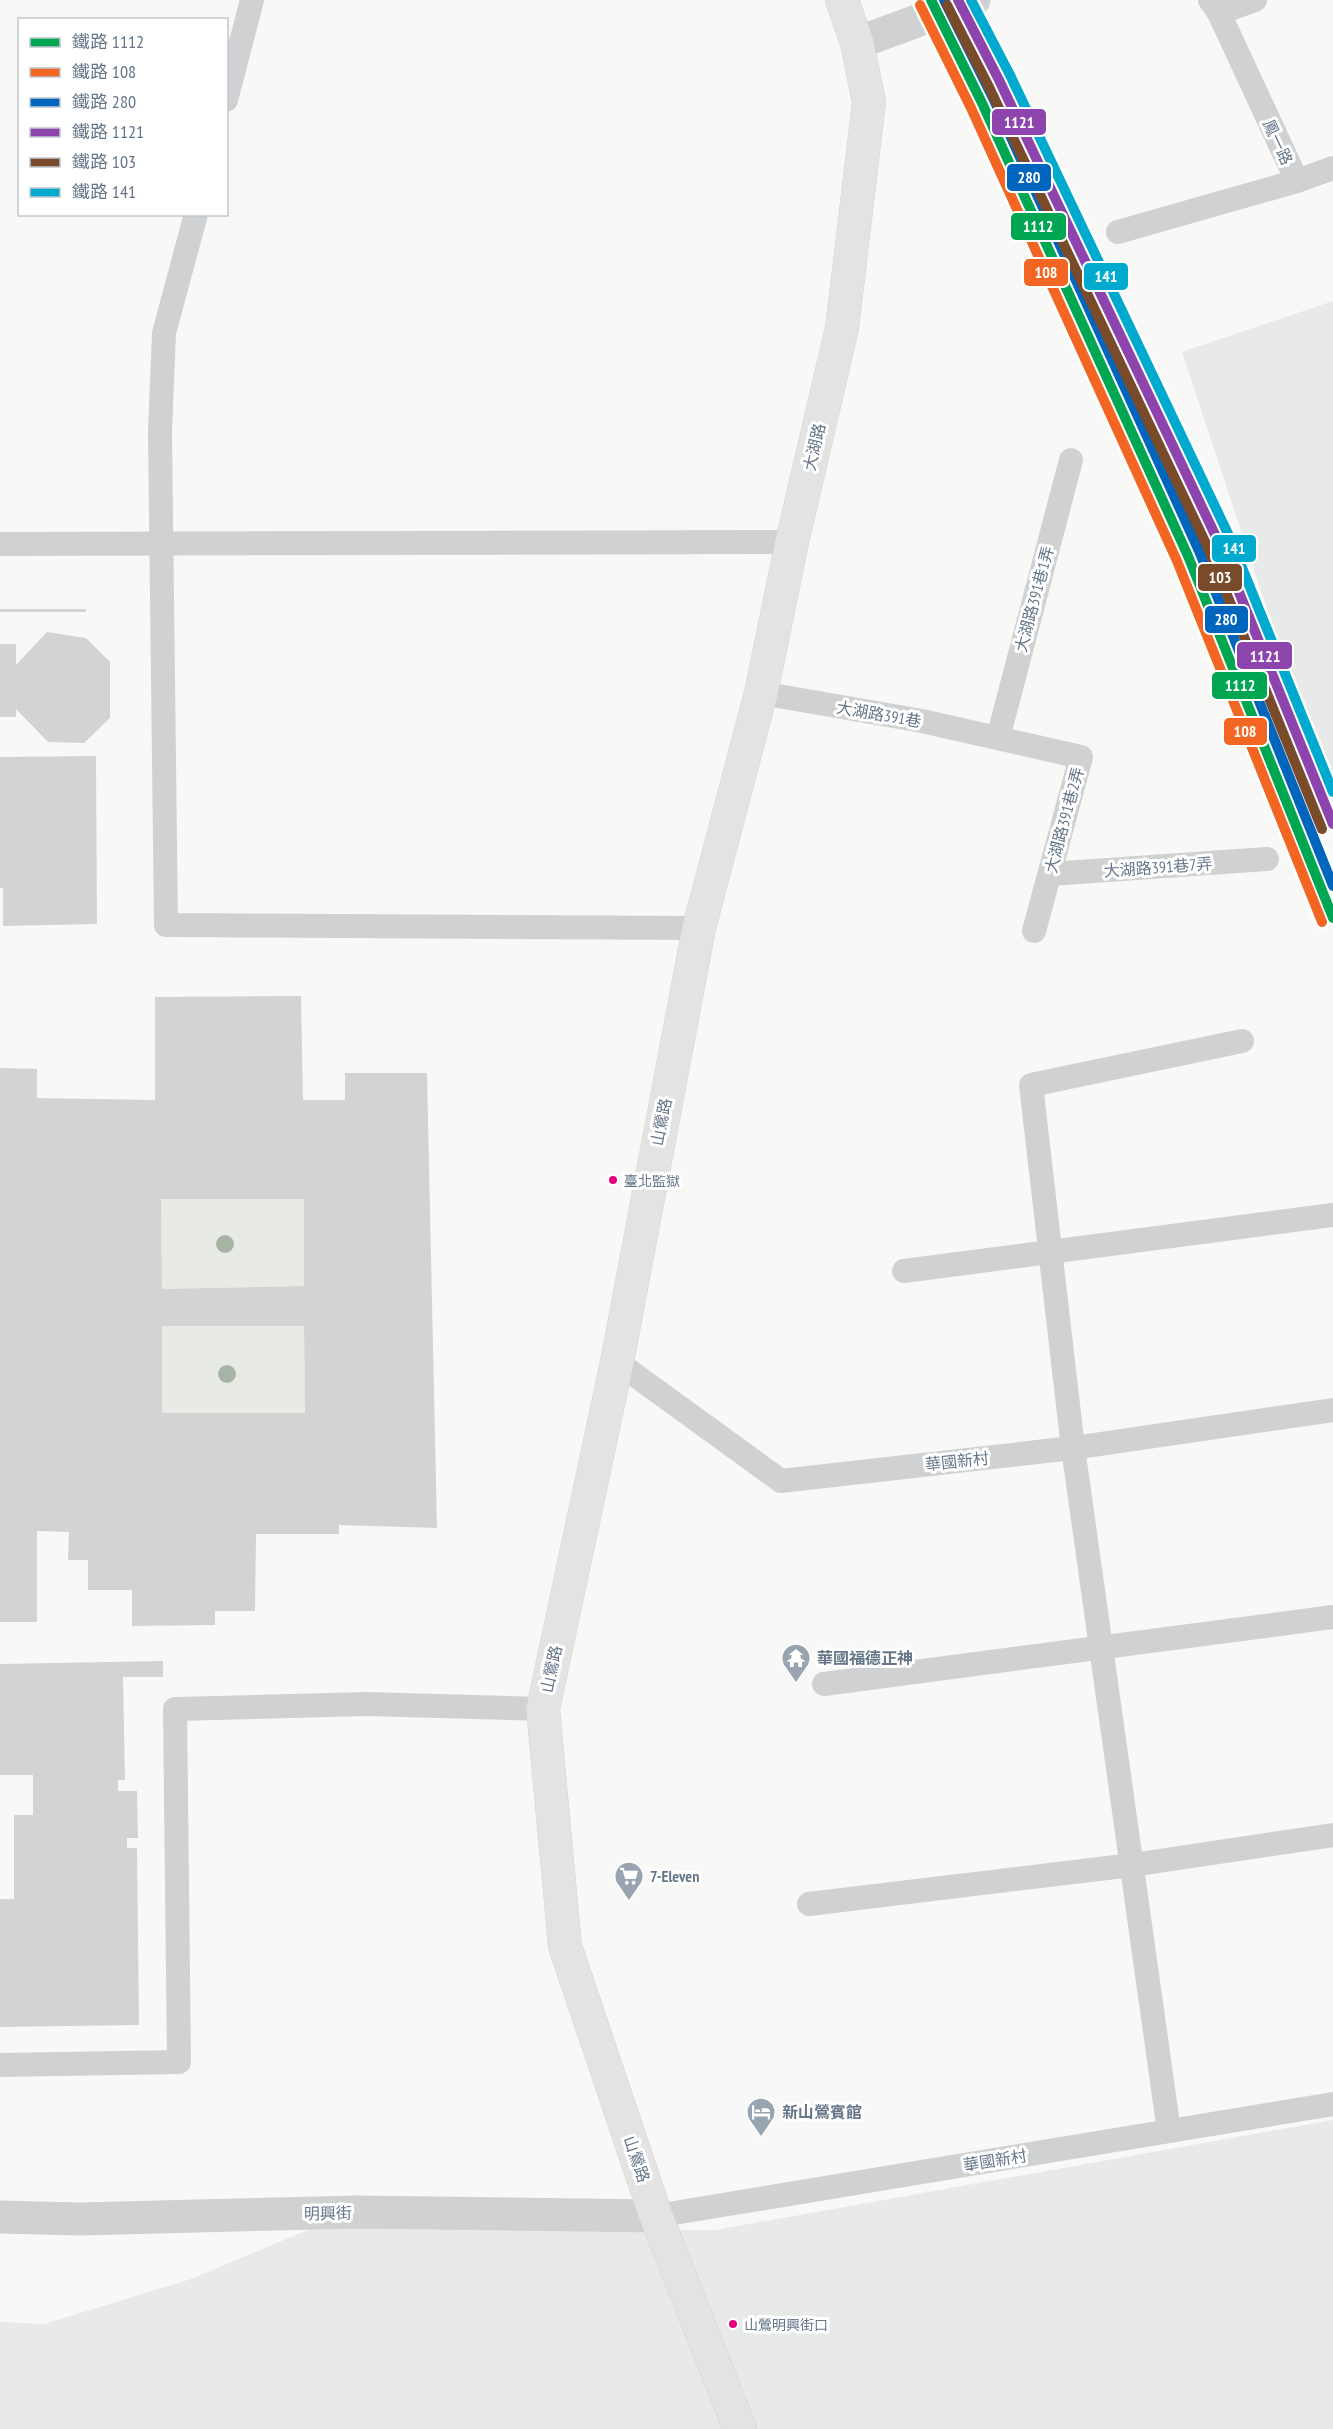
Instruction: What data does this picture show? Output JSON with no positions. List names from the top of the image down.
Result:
{
  "streets": {
    "street": ["大湖路", "山鶯路", "明興街"],
    "lane": [
      "鳳一路",
      "大湖路391巷1弄",
      "大湖路391巷",
      "大湖路391巷2弄",
      "大湖路391巷7弄",
      "華國新村"
    ]
  },
  "crossings": [
    ["大湖路", "大湖路391巷"],
    ["大湖路", "山鶯路"],
    ["大湖路391巷1弄", "大湖路391巷"],
    ["大湖路391巷1弄", "大湖路391巷2弄"],
    ["大湖路391巷", "大湖路391巷2弄"],
    ["大湖路391巷2弄", "大湖路391巷7弄"],
    ["山鶯路", "華國新村"],
    ["山鶯路", "明興街"],
    ["華國新村", "明興街"]
  ],
  "places": {
    "other": ["臺北監獄", "山鶯明興街口"],
    "temple": ["華國福德正神"],
    "supermarket": ["7-Eleven"],
    "hotel": ["新山鶯賓館"]
  },
  "lines": [
    "rail line 1112",
    "rail line 280",
    "rail line 1121",
    "rail line 141",
    "rail line 108",
    "rail line 103"
  ],
  "legend": [
    "鐵路 1112",
    "鐵路 108",
    "鐵路 280",
    "鐵路 1121",
    "鐵路 103",
    "鐵路 141"
  ]
}
